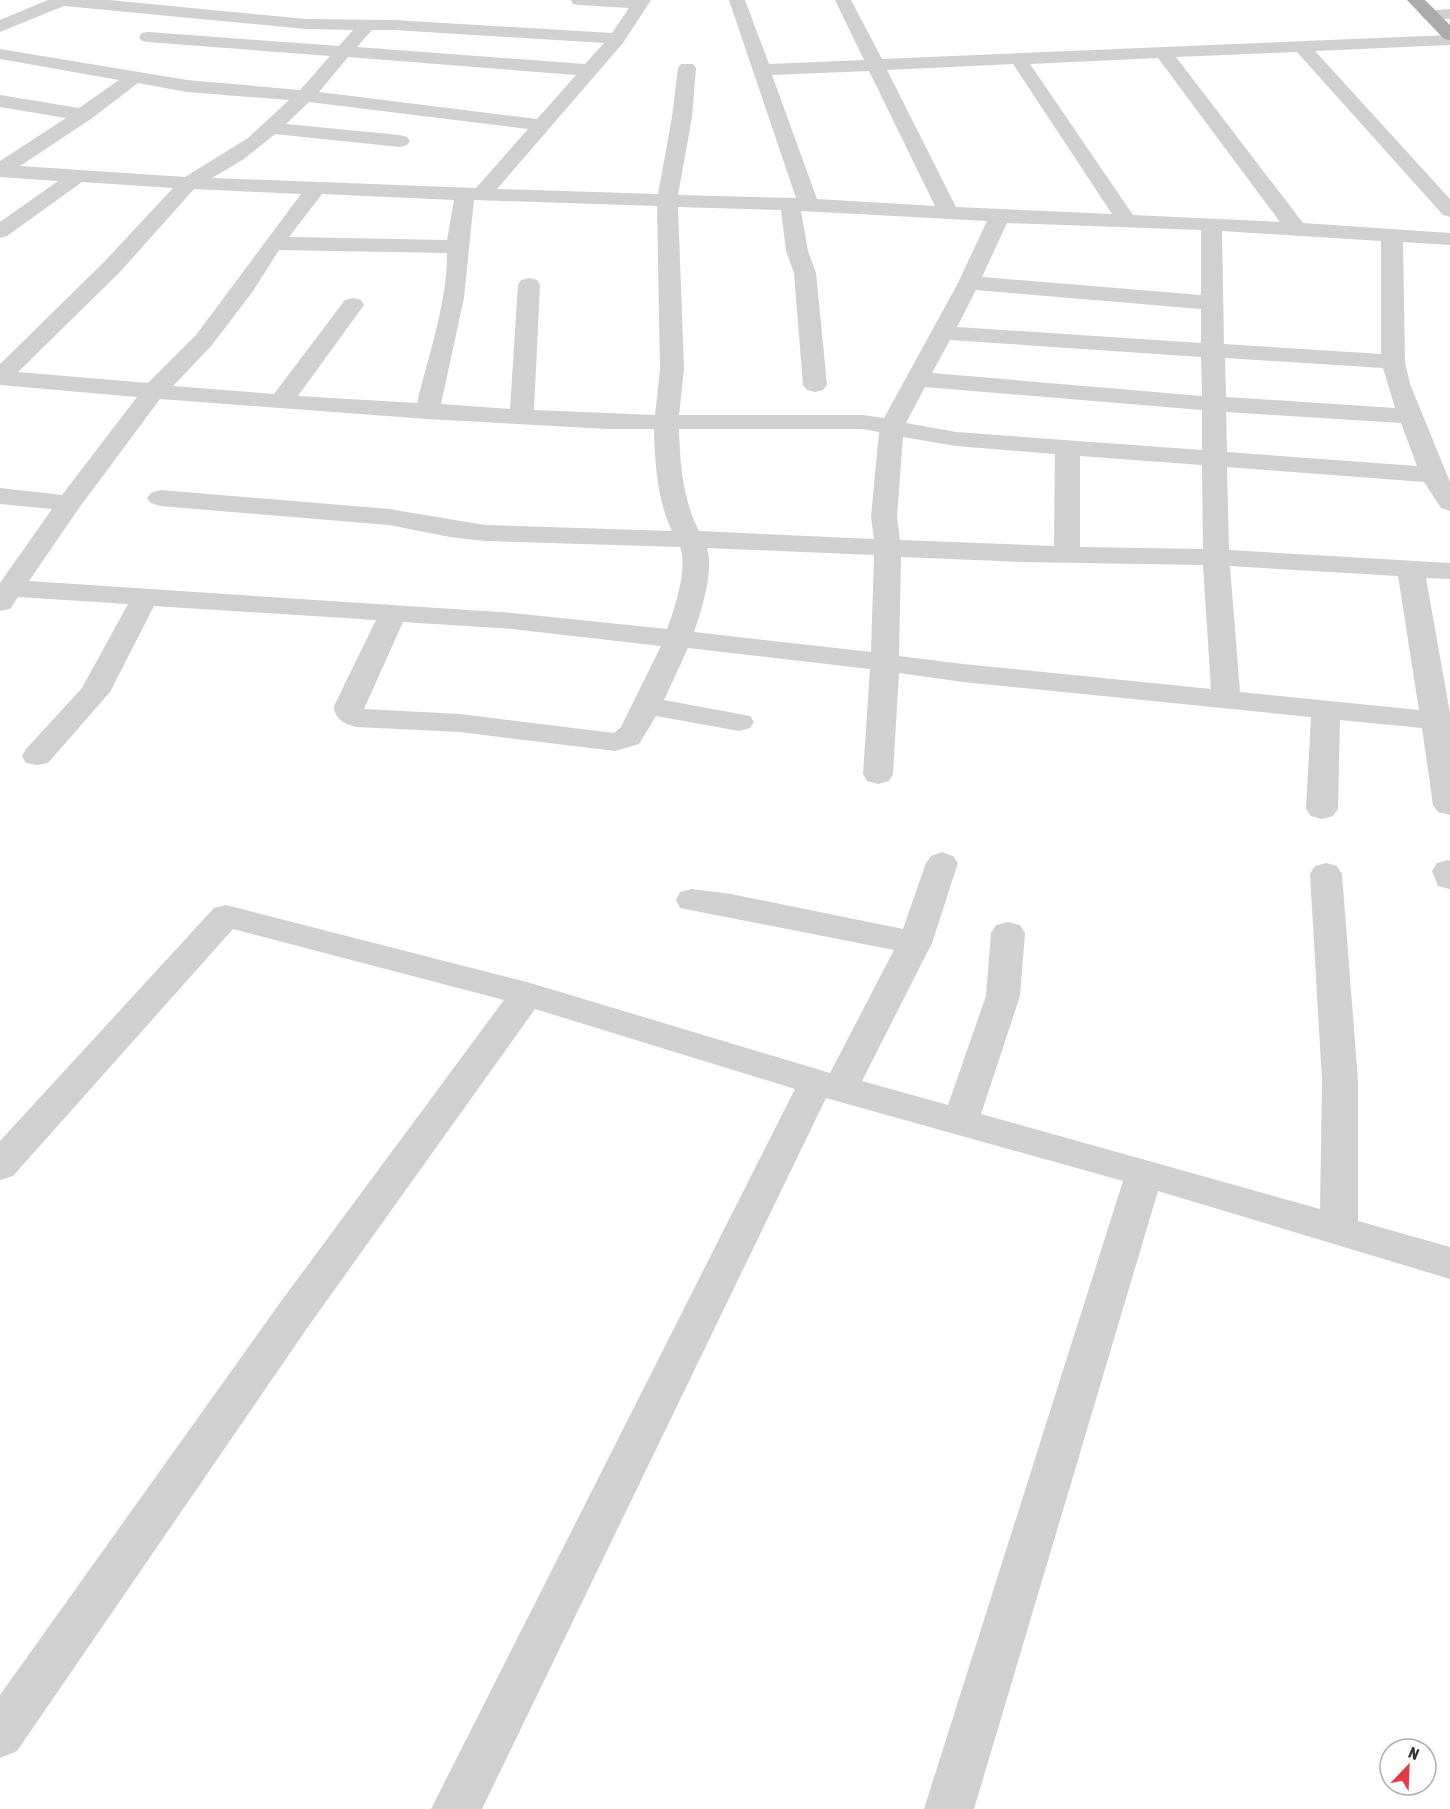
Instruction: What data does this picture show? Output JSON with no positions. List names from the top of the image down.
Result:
{
  "north": "top right"
}
